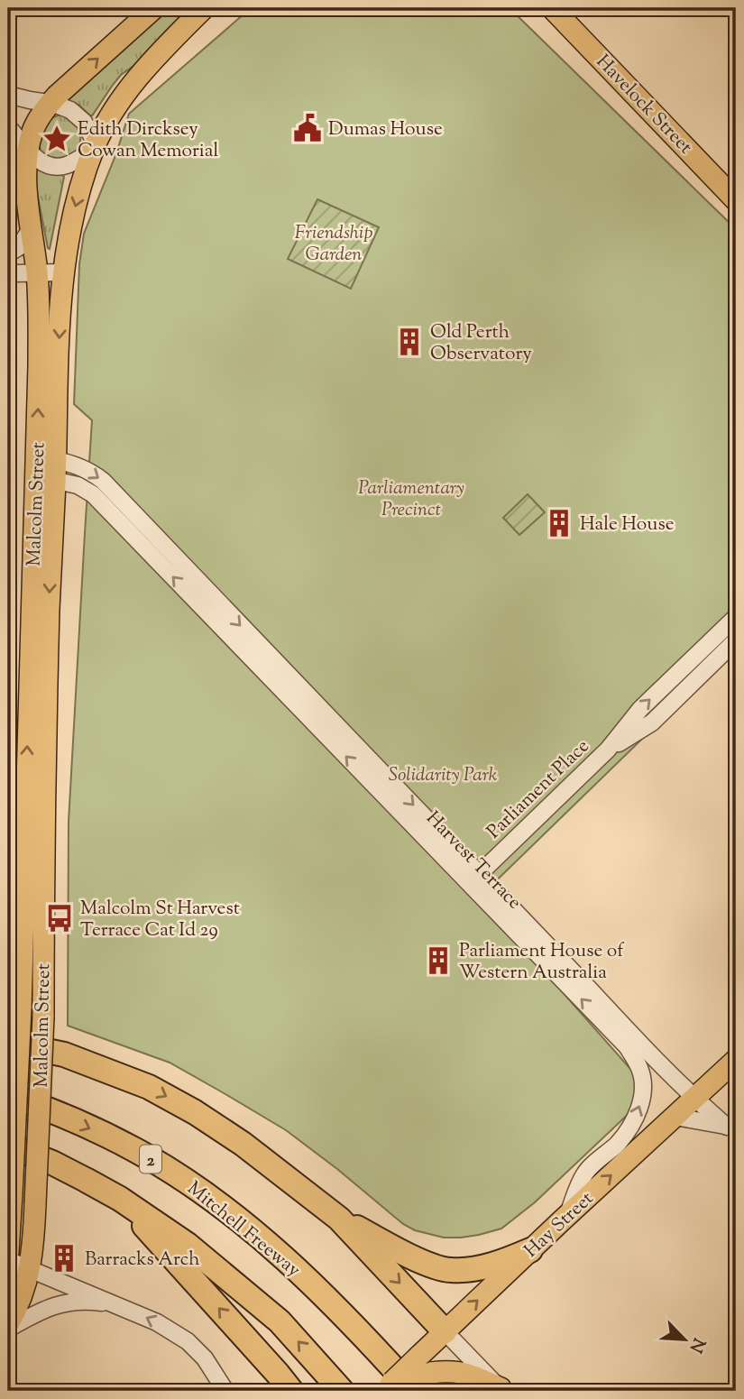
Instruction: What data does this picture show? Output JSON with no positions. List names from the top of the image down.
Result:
{
  "streets": {
    "highway": ["2", "Mitchell Freeway"],
    "main road": ["Havelock Street", "Malcolm Street", "Hay Street"],
    "street": ["Parliament Place", "Harvest Terrace"]
  },
  "crossings": [
    ["Malcolm Street", "Harvest Terrace"],
    ["Parliament Place", "Harvest Terrace"],
    ["Harvest Terrace", "Hay Street"]
  ],
  "one_way": ["Hay Street"],
  "parks": ["Friendship Garden", "Parliamentary Precinct", "Solidarity Park"],
  "places": {
    "public building": ["Dumas House"],
    "place": ["Edith Dircksey Cowan Memorial"],
    "building": [
      "Old Perth Observatory",
      "Hale House",
      "Parliament House of Western Australia",
      "Barracks Arch"
    ],
    "bus stop": ["Malcolm St Harvest Terrace Cat Id 29"]
  },
  "north": "bottom right"
}
